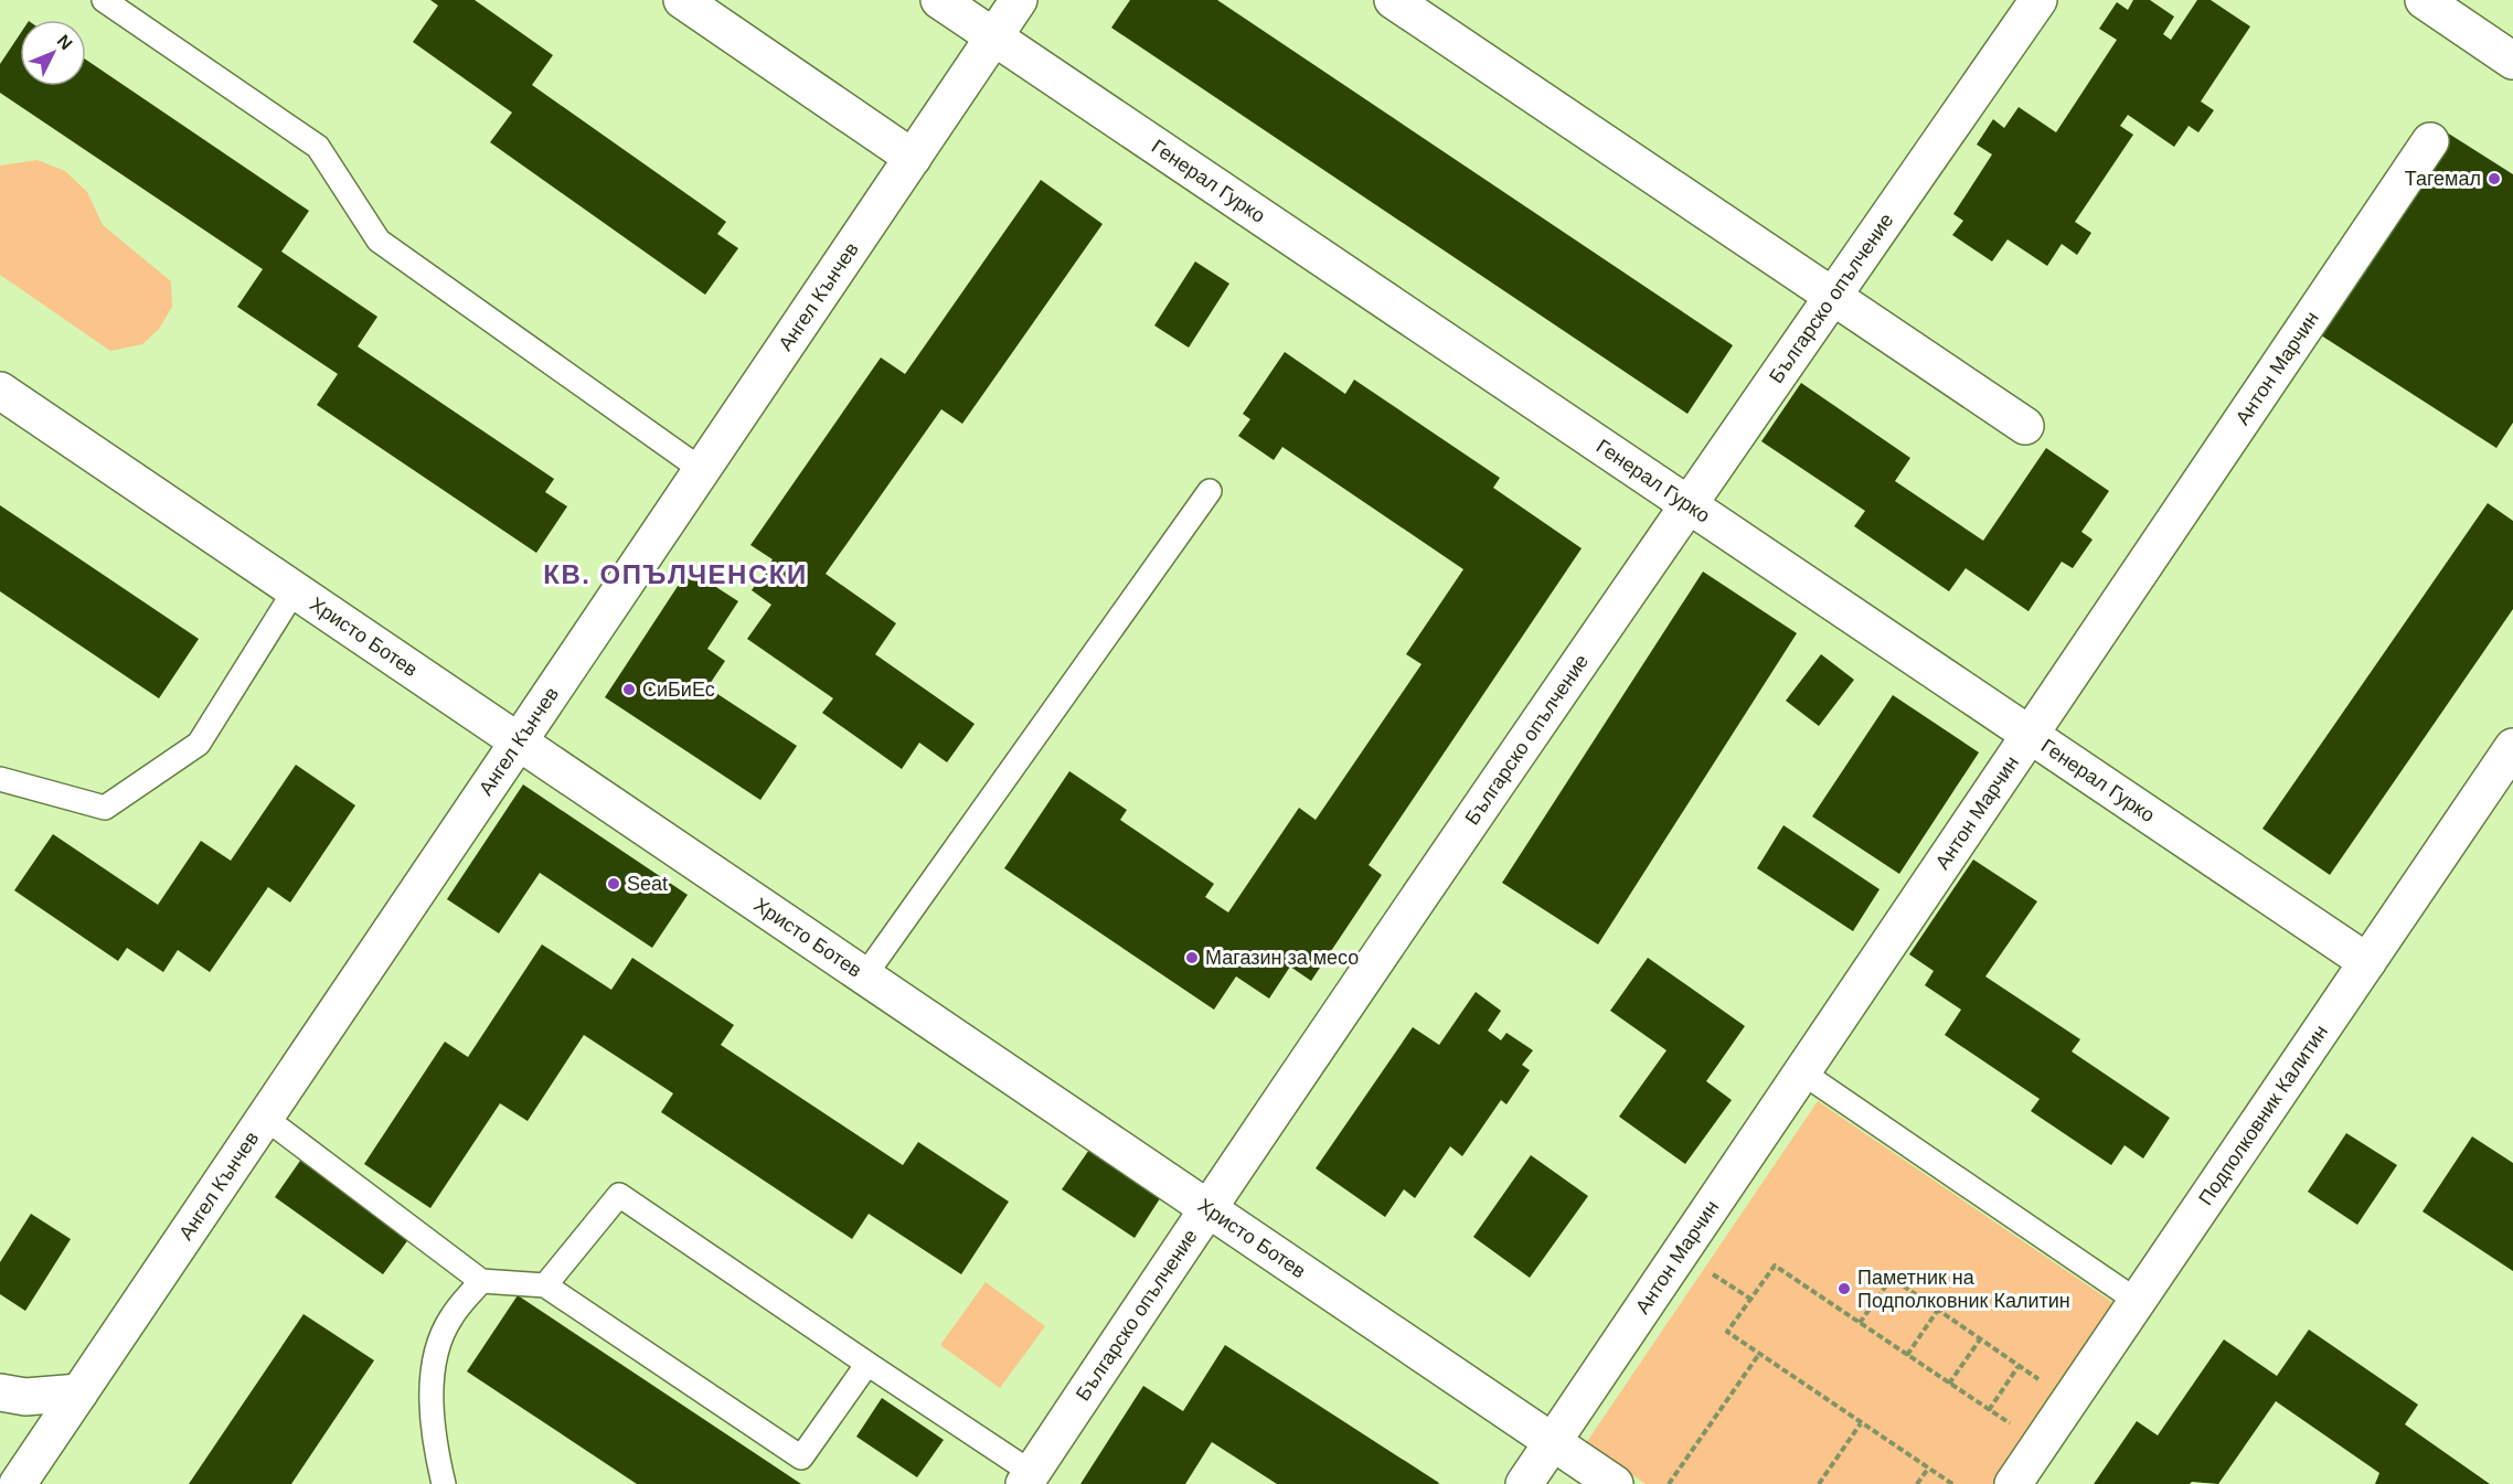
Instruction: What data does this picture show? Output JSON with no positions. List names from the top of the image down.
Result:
{
  "streets": {
    "street": [
      "Генерал Гурко",
      "Ангел Кънчев",
      "Българско опълчение",
      "Антон Марчин",
      "Христо Ботев",
      "Подполковник Калитин"
    ]
  },
  "crossings": [
    ["Генерал Гурко", "Ангел Кънчев"],
    ["Генерал Гурко", "Българско опълчение"],
    ["Генерал Гурко", "Антон Марчин"],
    ["Генерал Гурко", "Подполковник Калитин"],
    ["Ангел Кънчев", "Христо Ботев"],
    ["Българско опълчение", "Христо Ботев"],
    ["Антон Марчин", "Христо Ботев"]
  ],
  "districts": ["КВ. ОПЪЛЧЕНСКИ"],
  "places": [
    "Тагемал",
    "СиБиЕс",
    "Seat",
    "Магазин за месо",
    "Паметник на Подполковник Калитин"
  ],
  "north": "top right"
}
